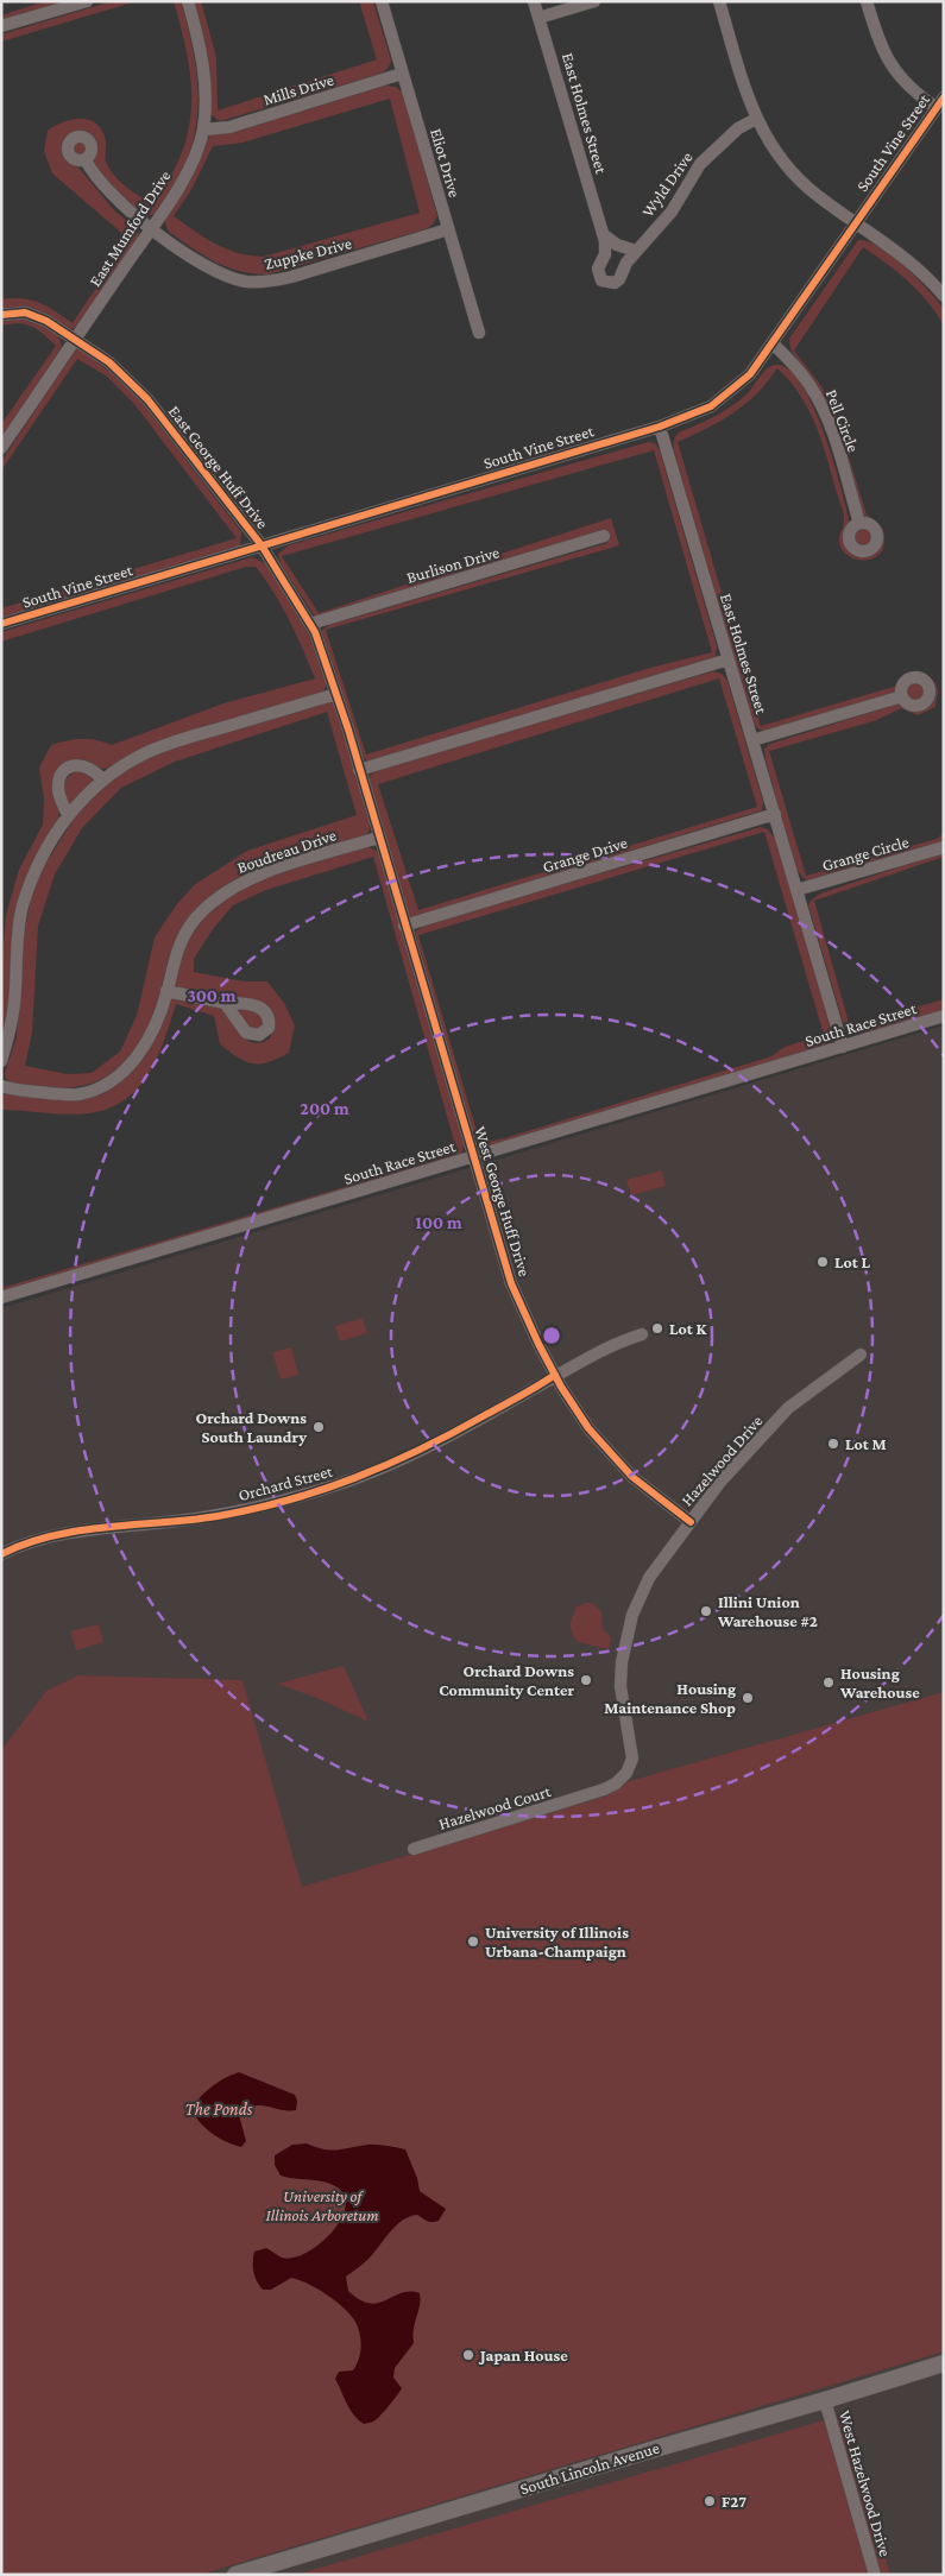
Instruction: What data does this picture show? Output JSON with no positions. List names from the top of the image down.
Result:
{
  "streets": {
    "main road": ["South Lincoln Avenue"],
    "street": [
      "Mills Drive",
      "East Holmes Street",
      "South Vine Street",
      "Eliot Drive",
      "Wyld Drive",
      "East Mumford Drive",
      "Zuppke Drive",
      "Pell Circle",
      "East George Huff Drive",
      "Burlison Drive",
      "Boudreau Drive",
      "Grange Circle",
      "Grange Drive",
      "South Race Street",
      "West George Huff Drive",
      "Hazelwood Drive",
      "Orchard Street",
      "Hazelwood Court",
      "West Hazelwood Drive"
    ]
  },
  "crossings": [
    ["Mills Drive", "Eliot Drive"],
    ["Mills Drive", "East Mumford Drive"],
    ["East Holmes Street", "South Vine Street"],
    ["East Holmes Street", "Wyld Drive"],
    ["East Holmes Street", "Grange Circle"],
    ["East Holmes Street", "Grange Drive"],
    ["East Holmes Street", "South Race Street"],
    ["South Vine Street", "Pell Circle"],
    ["South Vine Street", "East George Huff Drive"],
    ["Eliot Drive", "Zuppke Drive"],
    ["East Mumford Drive", "Zuppke Drive"],
    ["East Mumford Drive", "East George Huff Drive"],
    ["East George Huff Drive", "Burlison Drive"],
    ["East George Huff Drive", "Boudreau Drive"],
    ["East George Huff Drive", "West George Huff Drive"],
    ["Boudreau Drive", "West George Huff Drive"],
    ["Grange Drive", "West George Huff Drive"],
    ["South Race Street", "West George Huff Drive"],
    ["West George Huff Drive", "Hazelwood Drive"],
    ["West George Huff Drive", "Orchard Street"],
    ["Hazelwood Drive", "Hazelwood Court"],
    ["South Lincoln Avenue", "West Hazelwood Drive"]
  ],
  "water": ["The Ponds"],
  "parks": ["University of Illinois Arboretum"],
  "places": [
    "Lot L",
    "Lot K",
    "Orchard Downs South Laundry",
    "Lot M",
    "Illini Union Warehouse #2",
    "Orchard Downs Community Center",
    "Housing Warehouse",
    "Housing Maintenance Shop",
    "University of Illinois Urbana-Champaign",
    "Japan House",
    "F27"
  ],
  "rings": ["300 m", "200 m", "100 m"]
}
